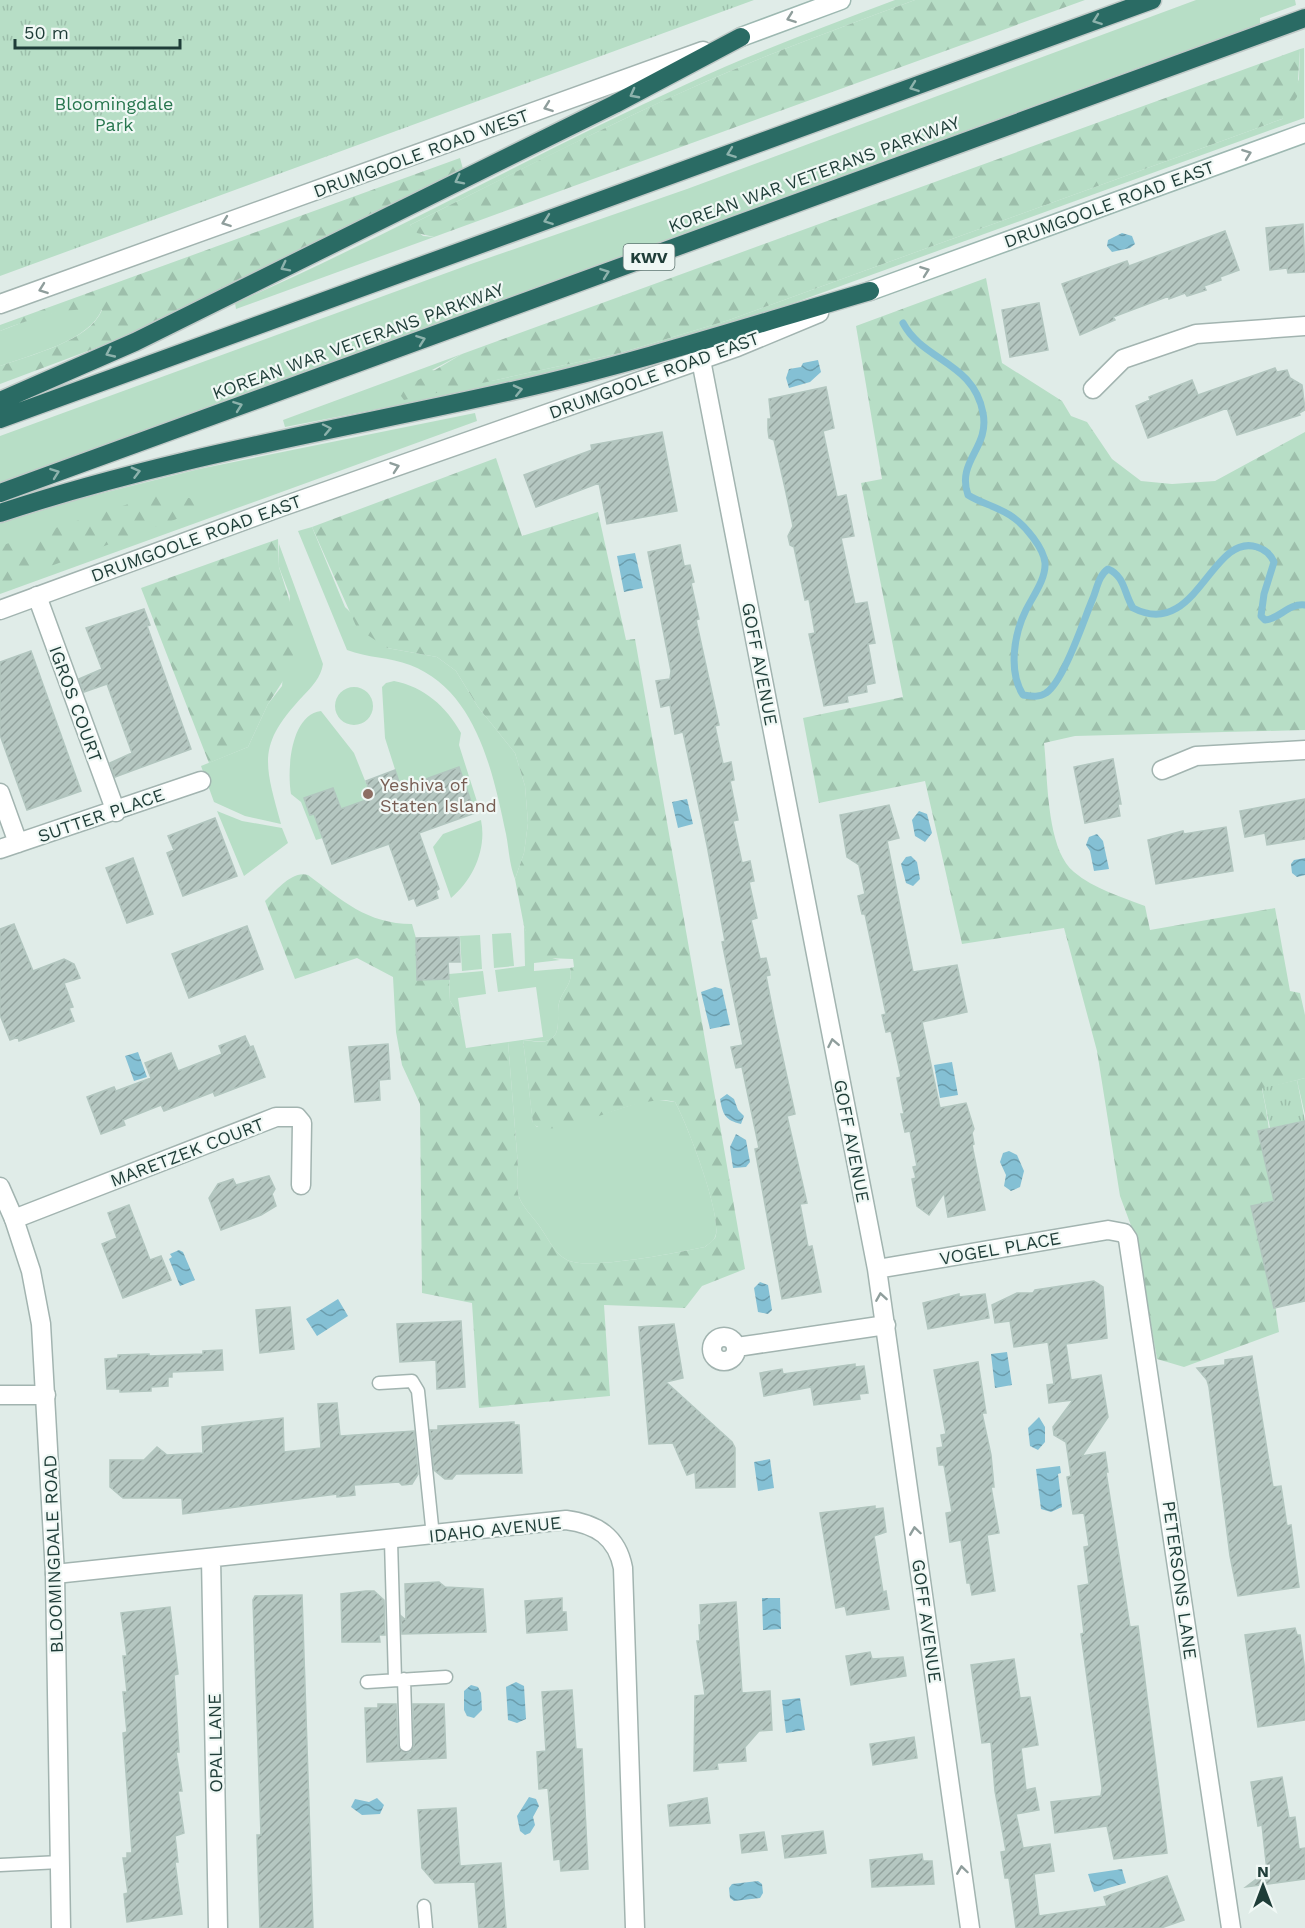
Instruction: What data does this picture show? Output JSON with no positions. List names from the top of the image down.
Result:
{
  "streets": {
    "highway": ["KOREAN WAR VETERANS PARKWAY", "KWV"],
    "street": [
      "DRUMGOOLE ROAD WEST",
      "DRUMGOOLE ROAD EAST",
      "GOFF AVENUE",
      "IGROS COURT",
      "SUTTER PLACE",
      "MARETZEK COURT",
      "VOGEL PLACE",
      "IDAHO AVENUE",
      "BLOOMINGDALE ROAD",
      "PETERSONS LANE",
      "OPAL LANE"
    ]
  },
  "crossings": [
    ["DRUMGOOLE ROAD EAST", "GOFF AVENUE"],
    ["DRUMGOOLE ROAD EAST", "IGROS COURT"],
    ["GOFF AVENUE", "VOGEL PLACE"],
    ["IGROS COURT", "SUTTER PLACE"],
    ["MARETZEK COURT", "BLOOMINGDALE ROAD"],
    ["VOGEL PLACE", "PETERSONS LANE"],
    ["IDAHO AVENUE", "BLOOMINGDALE ROAD"],
    ["IDAHO AVENUE", "OPAL LANE"]
  ],
  "one_way": ["DRUMGOOLE ROAD WEST", "DRUMGOOLE ROAD EAST", "GOFF AVENUE"],
  "parks": ["Bloomingdale Park"],
  "places": ["Yeshiva of Staten Island"],
  "scale_bar": "50 m",
  "north": "top"
}
